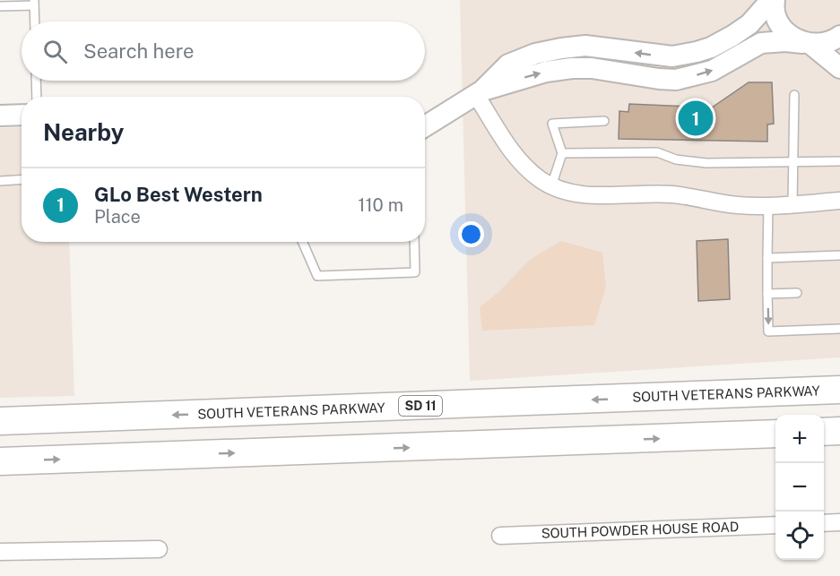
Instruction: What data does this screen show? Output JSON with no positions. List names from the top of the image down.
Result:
{
  "streets": {
    "highway": ["SOUTH VETERANS PARKWAY", "SD 11"],
    "street": ["SOUTH POWDER HOUSE ROAD"]
  },
  "page": {
    "search": "Search here",
    "heading": "Nearby",
    "pins": "1",
    "list": [
      {
        "mark": "1",
        "name": "GLo Best Western",
        "note": "Place",
        "value": "110 m"
      }
    ],
    "map_buttons": ["+", "−"]
  }
}
